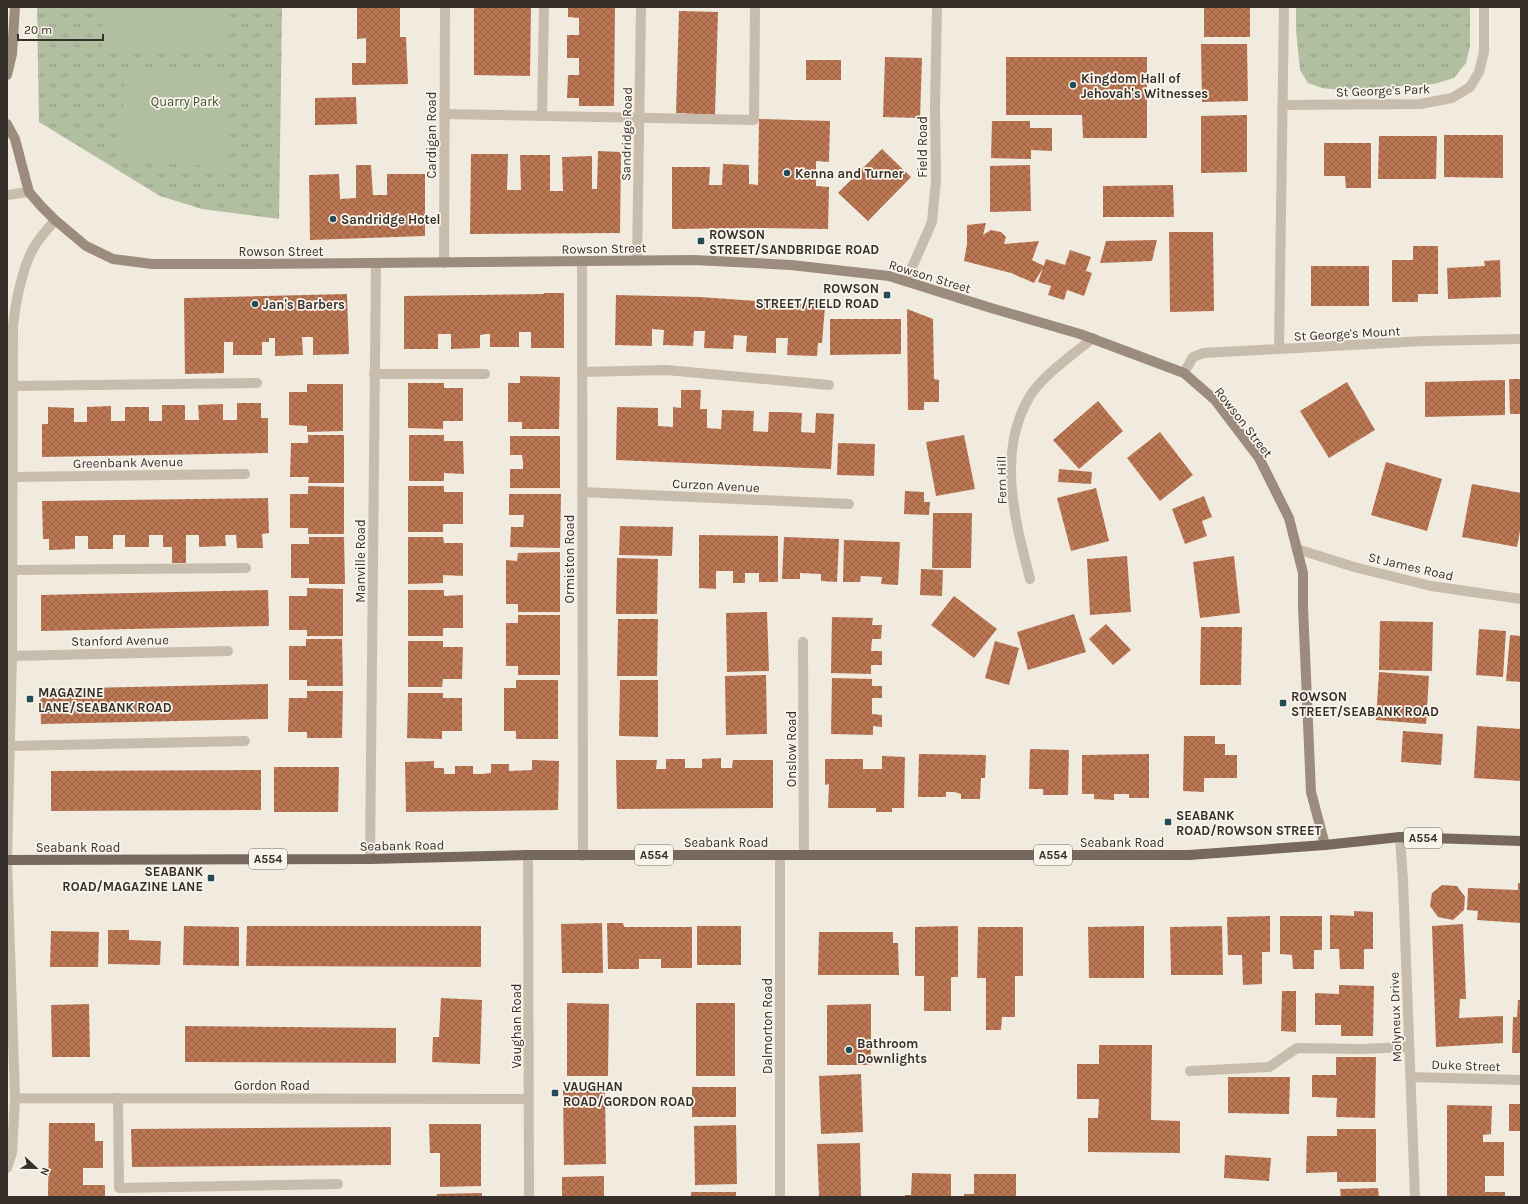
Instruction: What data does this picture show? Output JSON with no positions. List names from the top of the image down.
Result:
{
  "streets": {
    "main road": ["Rowson Street", "A554", "Seabank Road"],
    "street": [
      "St George's Park",
      "Sandridge Road",
      "Cardigan Road",
      "Field Road",
      "St George's Mount",
      "Greenbank Avenue",
      "Fern Hill",
      "Curzon Avenue",
      "Ormiston Road",
      "Manville Road",
      "St James Road",
      "Stanford Avenue",
      "Onslow Road",
      "Molyneux Drive",
      "Vaughan Road",
      "Dalmorton Road",
      "Duke Street",
      "Gordon Road"
    ]
  },
  "crossings": [
    ["Sandridge Road", "Rowson Street"],
    ["Cardigan Road", "Rowson Street"],
    ["Field Road", "Rowson Street"],
    ["Rowson Street", "St George's Mount"],
    ["Rowson Street", "Fern Hill"],
    ["Rowson Street", "Ormiston Road"],
    ["Rowson Street", "Manville Road"],
    ["Rowson Street", "St James Road"],
    ["Rowson Street", "A554"],
    ["Rowson Street", "Seabank Road"],
    ["Curzon Avenue", "Ormiston Road"],
    ["Ormiston Road", "Seabank Road"],
    ["Manville Road", "Seabank Road"],
    ["Onslow Road", "Seabank Road"],
    ["A554", "Seabank Road"],
    ["A554", "Molyneux Drive"],
    ["Seabank Road", "Vaughan Road"],
    ["Seabank Road", "Dalmorton Road"],
    ["Molyneux Drive", "Duke Street"],
    ["Vaughan Road", "Gordon Road"]
  ],
  "parks": ["Quarry Park"],
  "places": {
    "other": [
      "Kingdom Hall of Jehovah's Witnesses",
      "Kenna and Turner",
      "Sandridge Hotel",
      "Jan's Barbers",
      "Bathroom Downlights"
    ],
    "transit": [
      "ROWSON STREET/SANDBRIDGE ROAD",
      "ROWSON STREET/FIELD ROAD",
      "MAGAZINE LANE/SEABANK ROAD",
      "ROWSON STREET/SEABANK ROAD",
      "SEABANK ROAD/ROWSON STREET",
      "SEABANK ROAD/MAGAZINE LANE",
      "VAUGHAN ROAD/GORDON ROAD"
    ]
  },
  "scale_bar": "20 m",
  "north": "right"
}
